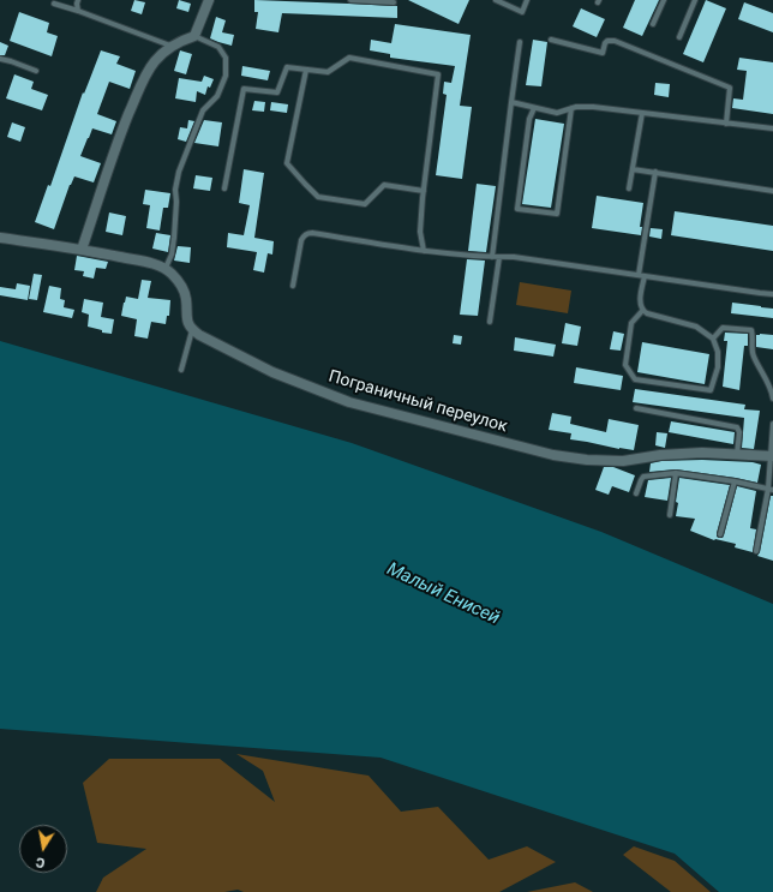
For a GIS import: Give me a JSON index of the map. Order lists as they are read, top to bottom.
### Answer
{
  "streets": {
    "street": ["Пограничный переулок"]
  },
  "water": ["Малый Енисей"],
  "north": "bottom"
}
